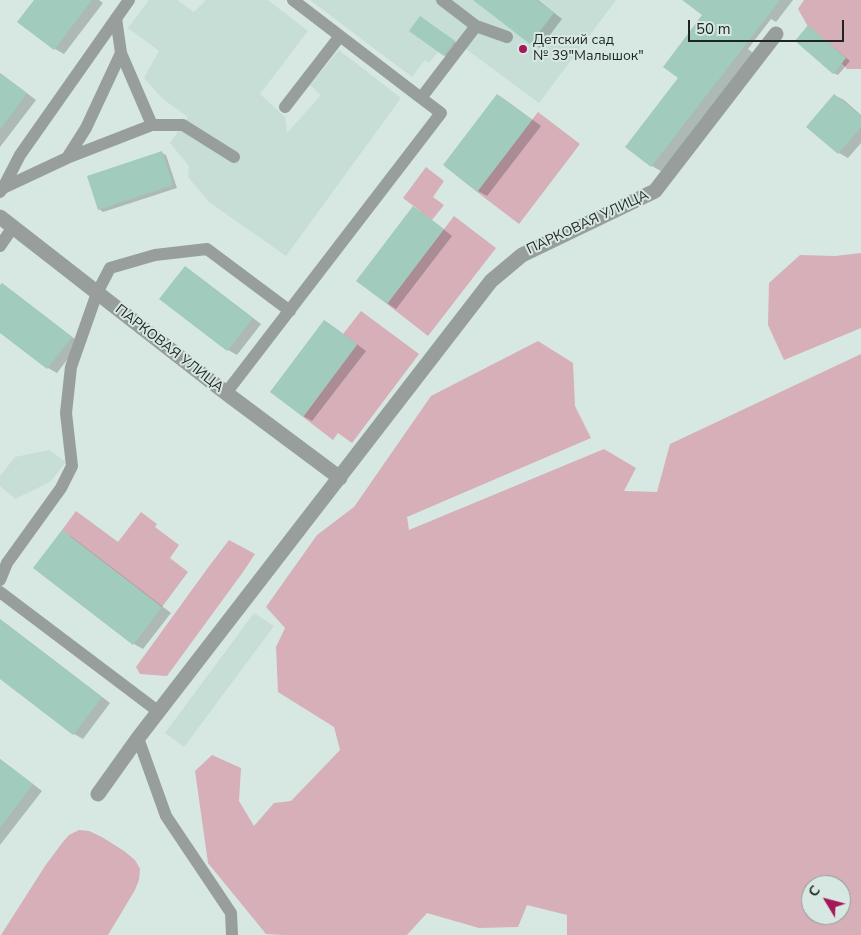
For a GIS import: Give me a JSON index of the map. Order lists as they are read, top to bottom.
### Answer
{
  "streets": {
    "street": ["ПАРКОВАЯ УЛИЦА"]
  },
  "places": ["Детский сад № 39\"Малышок\""],
  "scale_bar": "50 m",
  "north": "top left"
}
